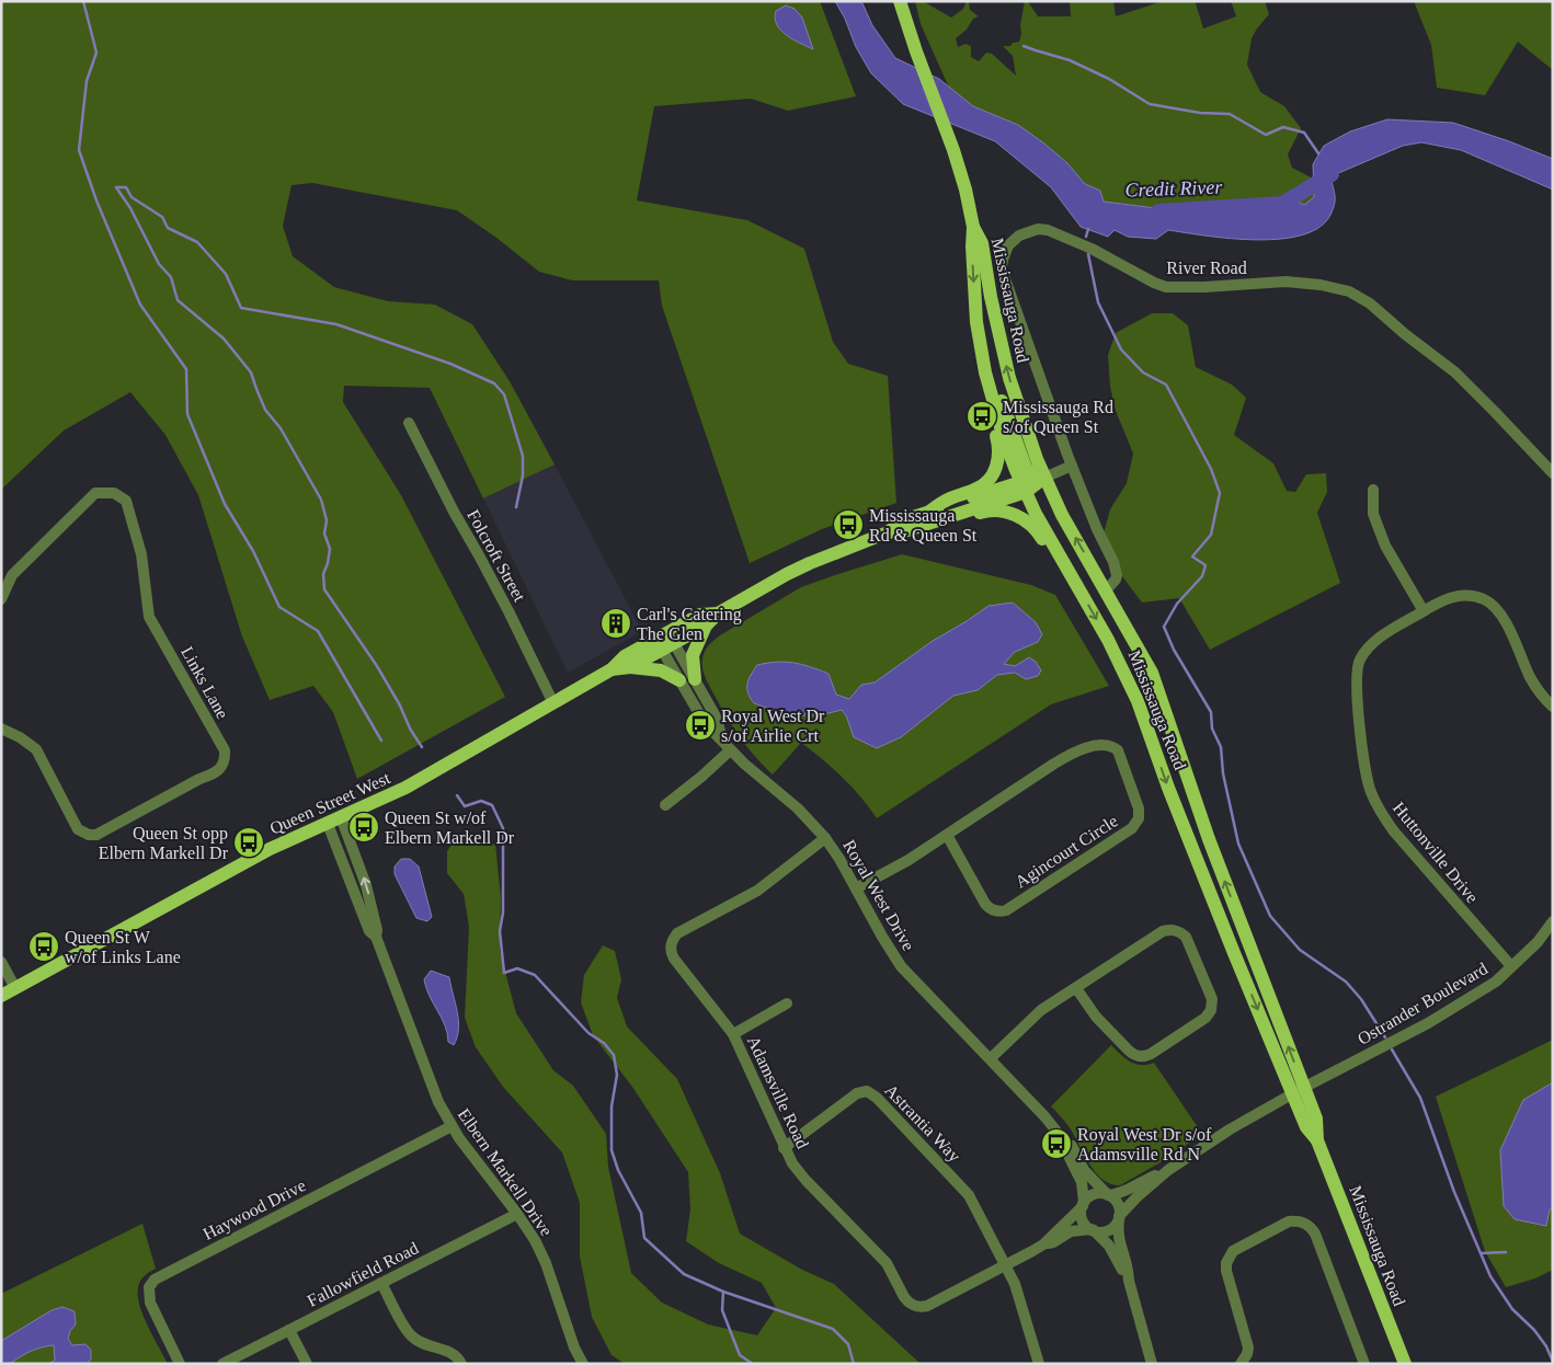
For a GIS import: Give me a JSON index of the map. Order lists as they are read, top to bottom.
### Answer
{
  "streets": {
    "main road": ["Mississauga Road", "Queen Street West"],
    "street": [
      "River Road",
      "Folcroft Street",
      "Links Lane",
      "Agincourt Circle",
      "Huttonville Drive",
      "Royal West Drive",
      "Ostrander Boulevard",
      "Adamsville Road",
      "Astrantia Way",
      "Elbern Markell Drive",
      "Haywood Drive",
      "Fallowfield Road"
    ]
  },
  "crossings": [
    ["River Road", "Mississauga Road"],
    ["Mississauga Road", "Queen Street West"],
    ["Mississauga Road", "Ostrander Boulevard"],
    ["Folcroft Street", "Queen Street West"],
    ["Queen Street West", "Royal West Drive"],
    ["Queen Street West", "Elbern Markell Drive"],
    ["Agincourt Circle", "Royal West Drive"],
    ["Huttonville Drive", "Ostrander Boulevard"],
    ["Royal West Drive", "Adamsville Road"],
    ["Adamsville Road", "Astrantia Way"],
    ["Elbern Markell Drive", "Haywood Drive"],
    ["Elbern Markell Drive", "Fallowfield Road"]
  ],
  "water": ["Credit River"],
  "places": {
    "bus stop": [
      "Mississauga Rd s/of Queen St",
      "Mississauga Rd & Queen St",
      "Royal West Dr s/of Airlie Crt",
      "Queen St w/of Elbern Markell Dr",
      "Queen St opp Elbern Markell Dr",
      "Queen St W w/of Links Lane",
      "Royal West Dr s/of Adamsville Rd N"
    ],
    "building": ["Carl's Catering The Glen"]
  }
}
